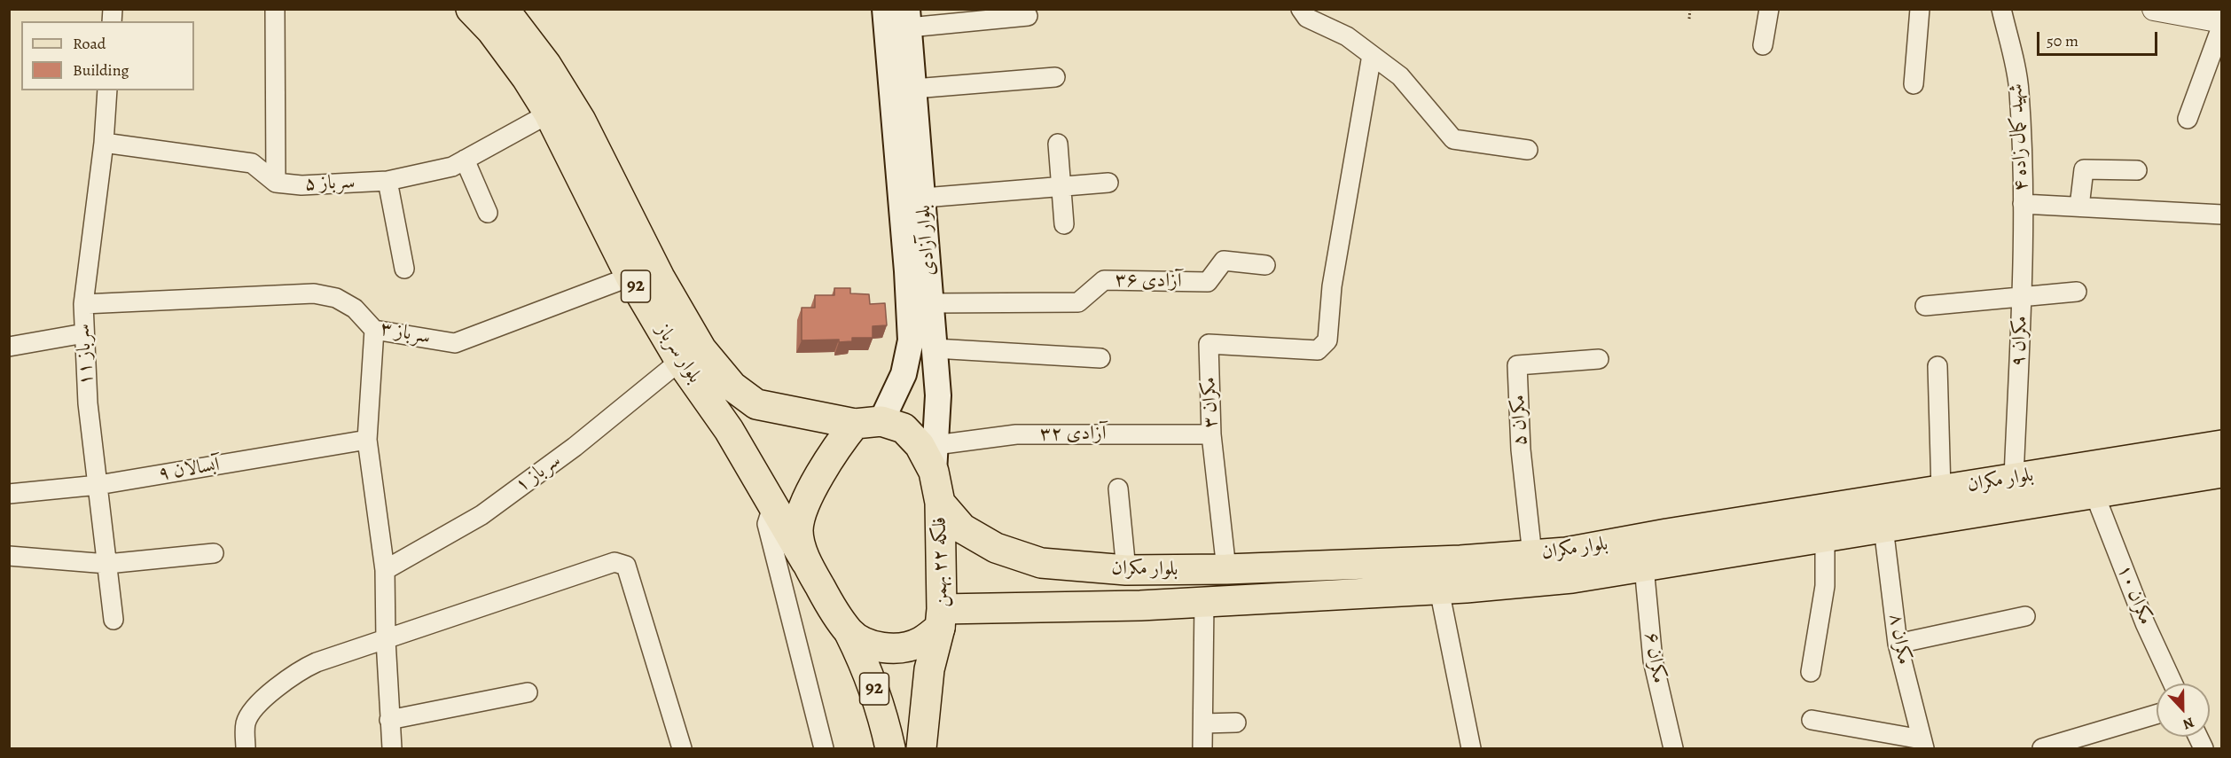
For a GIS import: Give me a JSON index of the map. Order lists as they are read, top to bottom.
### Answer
{
  "streets": {
    "main road": [
      "بلوار آزادی",
      "92",
      "بلوار سرباز",
      "بلوار مکران",
      "فلکه ۲۲ بهمن"
    ],
    "street": [
      "شهید کمال زاده ۴",
      "سرباز ۵",
      "آزادی ۳۶",
      "سرباز ۳",
      "مکران ۹",
      "سرباز ۱۱",
      "مکران ۳",
      "مکران ۵",
      "آزادی ۳۲",
      "آبسالان ۹",
      "سرباز ۱",
      "مکران ۱۰",
      "مکران ۸",
      "مکران ۶"
    ]
  },
  "crossings": [
    ["شهید کمال زاده ۴", "مکران ۹"],
    ["سرباز ۵", "بلوار سرباز"],
    ["سرباز ۵", "سرباز ۱۱"],
    ["بلوار آزادی", "آزادی ۳۶"],
    ["بلوار آزادی", "92"],
    ["بلوار آزادی", "بلوار سرباز"],
    ["بلوار آزادی", "آزادی ۳۲"],
    ["بلوار آزادی", "بلوار مکران"],
    ["بلوار آزادی", "فلکه ۲۲ بهمن"],
    ["92", "بلوار سرباز"],
    ["92", "آزادی ۳۲"],
    ["92", "بلوار مکران"],
    ["92", "فلکه ۲۲ بهمن"],
    ["سرباز ۳", "بلوار سرباز"],
    ["سرباز ۳", "سرباز ۱۱"],
    ["مکران ۹", "بلوار مکران"],
    ["بلوار سرباز", "آزادی ۳۲"],
    ["بلوار سرباز", "سرباز ۱"],
    ["بلوار سرباز", "بلوار مکران"],
    ["بلوار سرباز", "فلکه ۲۲ بهمن"],
    ["سرباز ۱۱", "آبسالان ۹"],
    ["مکران ۳", "آزادی ۳۲"],
    ["مکران ۳", "بلوار مکران"],
    ["مکران ۵", "بلوار مکران"],
    ["آزادی ۳۲", "بلوار مکران"],
    ["آزادی ۳۲", "فلکه ۲۲ بهمن"],
    ["بلوار مکران", "فلکه ۲۲ بهمن"],
    ["بلوار مکران", "مکران ۱۰"],
    ["بلوار مکران", "مکران ۸"],
    ["بلوار مکران", "مکران ۶"]
  ],
  "legend": ["Road", "Building"],
  "scale_bar": "50 m",
  "north": "bottom"
}
